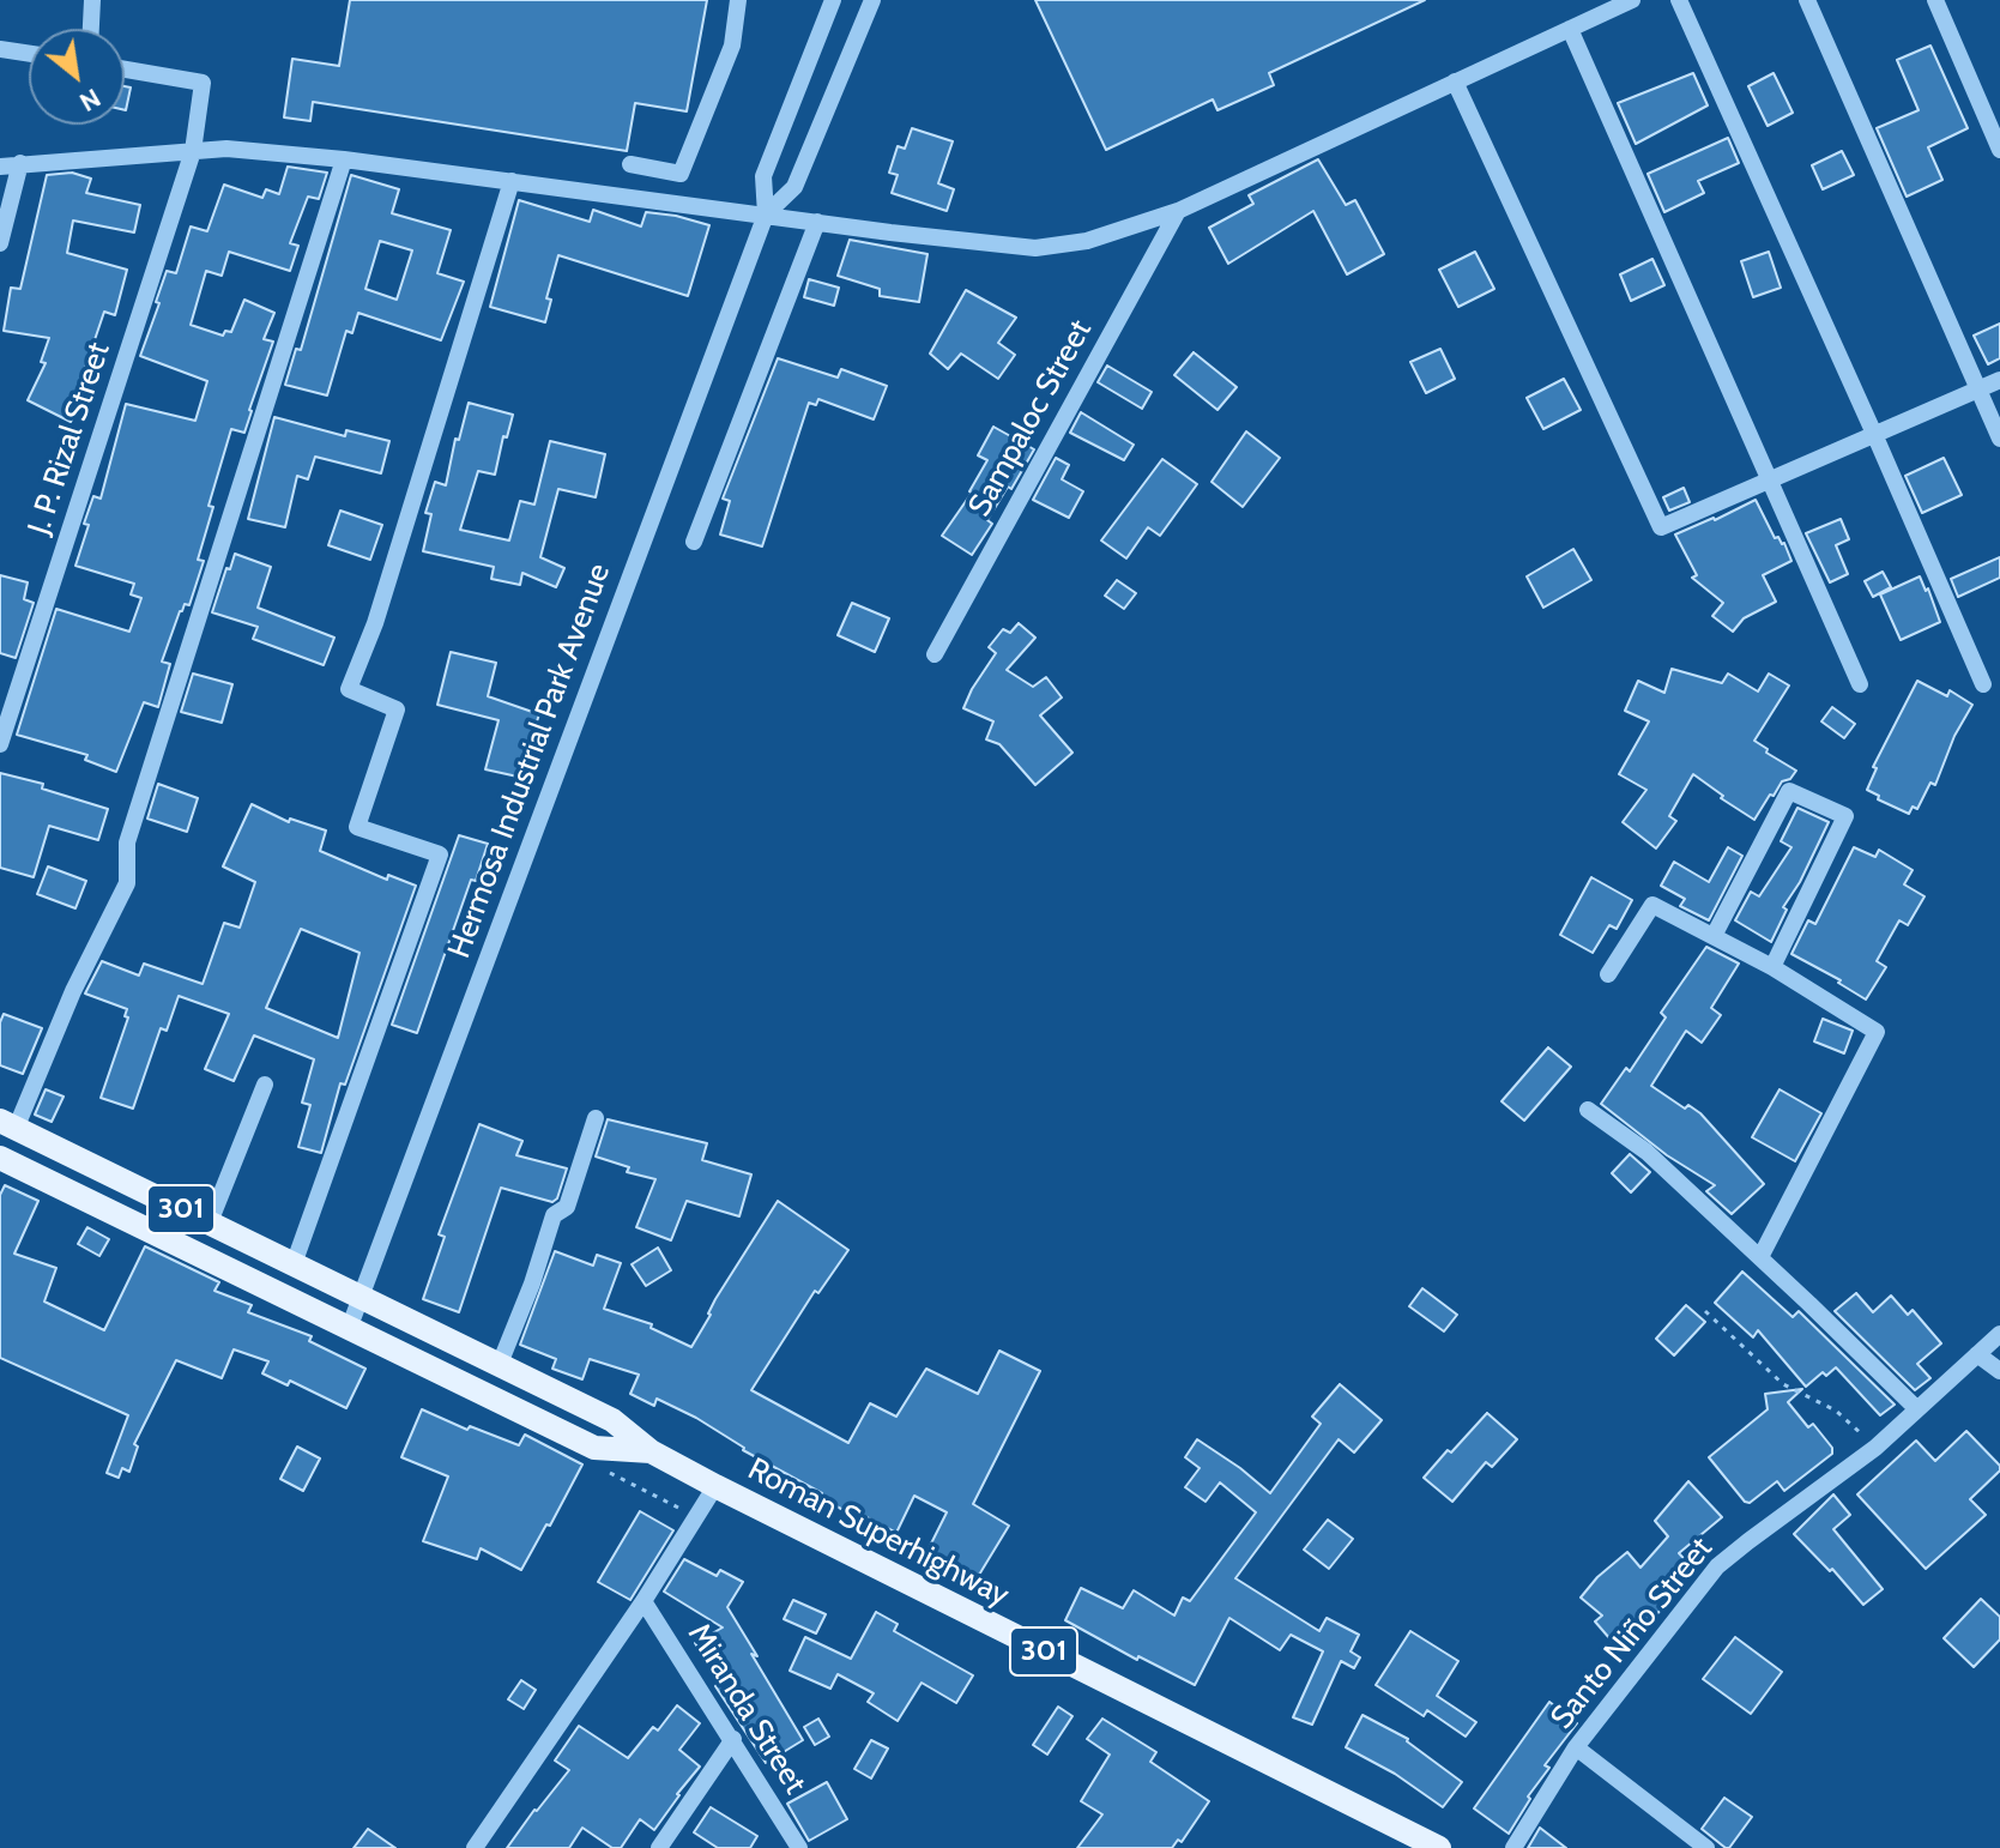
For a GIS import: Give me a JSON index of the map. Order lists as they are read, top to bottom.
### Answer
{
  "streets": {
    "main road": ["301", "Roman Superhighway"],
    "street": [
      "Sampaloc Street",
      "J. P. Rizal Street",
      "Hermosa Industrial Park Avenue",
      "Santo Niño Street",
      "Miranda Street"
    ]
  },
  "crossings": [
    ["Hermosa Industrial Park Avenue", "Roman Superhighway"]
  ],
  "north": "bottom right"
}
